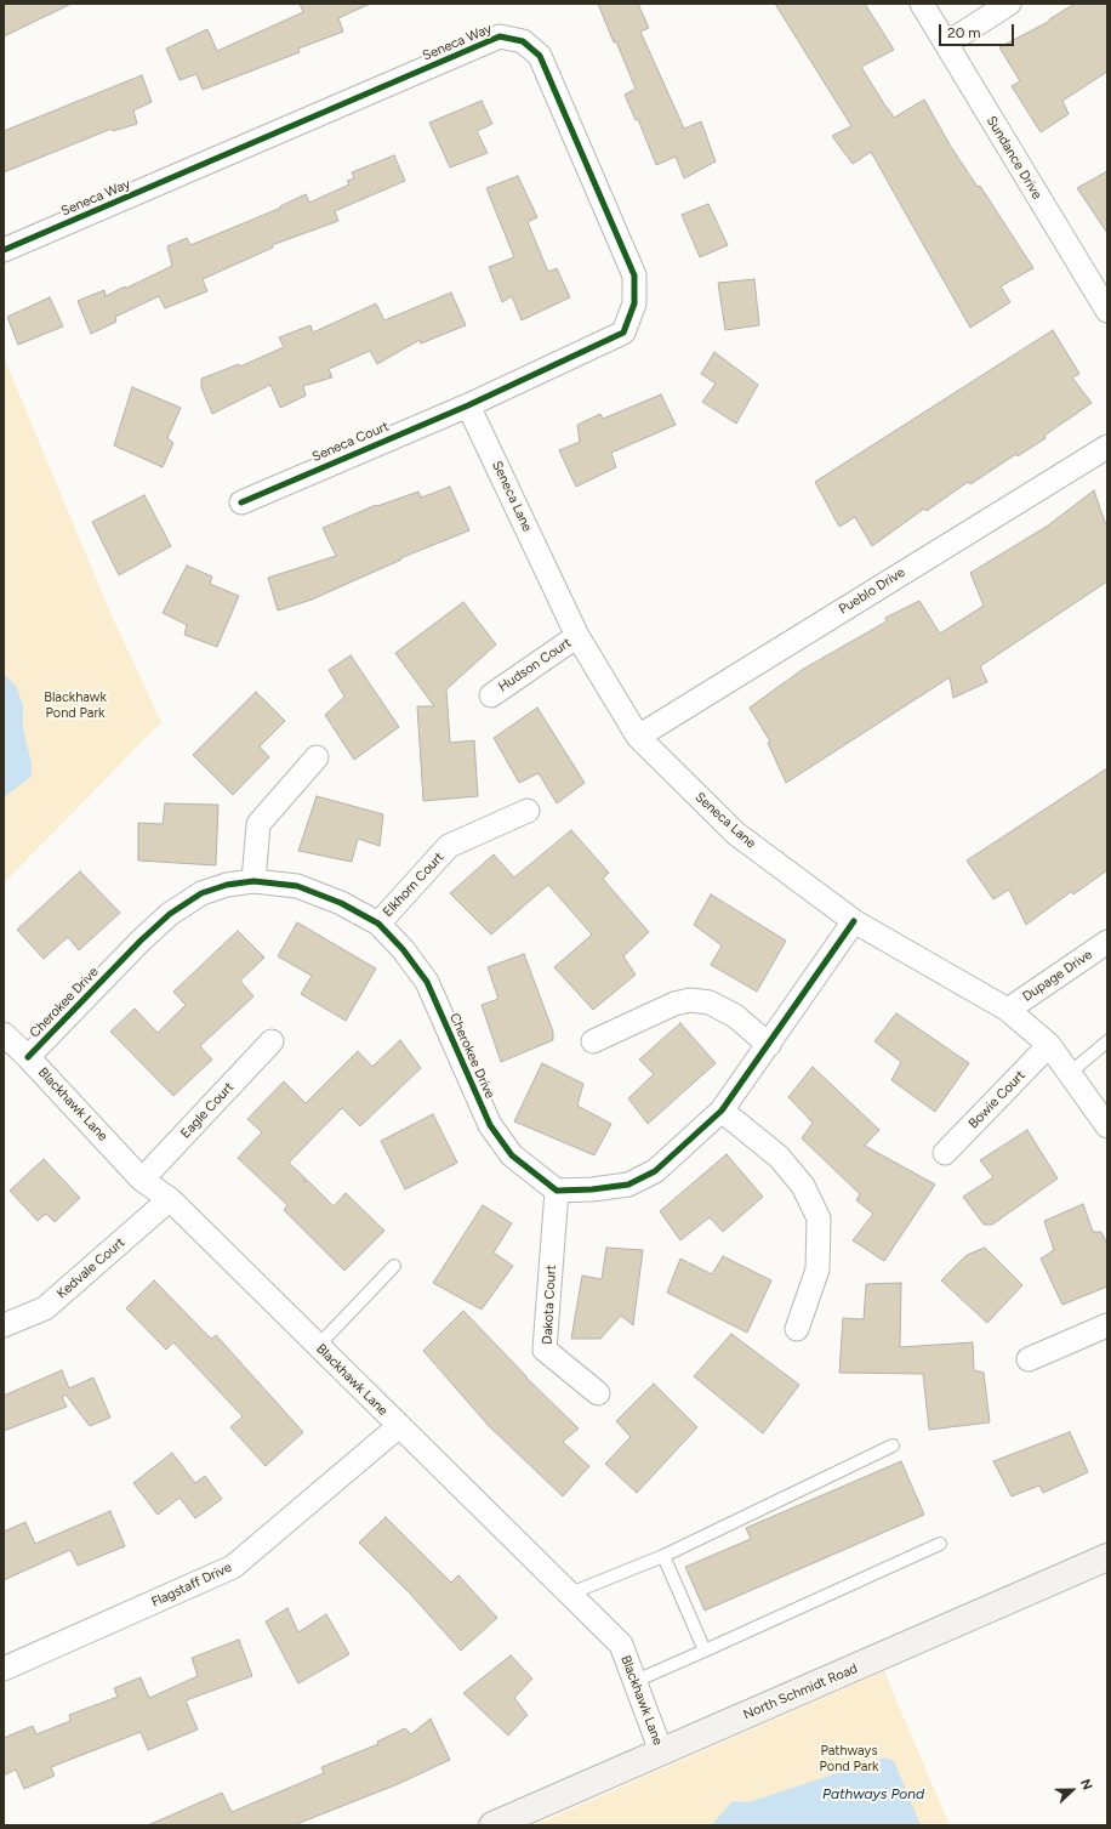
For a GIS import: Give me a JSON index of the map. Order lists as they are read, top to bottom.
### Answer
{
  "streets": {
    "street": [
      "Seneca Way",
      "Sundance Drive",
      "Seneca Court",
      "Seneca Lane",
      "Pueblo Drive",
      "Hudson Court",
      "Elkhorn Court",
      "Dupage Drive",
      "Cherokee Drive",
      "Bowie Court",
      "Blackhawk Lane",
      "Eagle Court",
      "Kedvale Court",
      "Dakota Court",
      "Flagstaff Drive",
      "North Schmidt Road"
    ]
  },
  "crossings": [
    ["Seneca Way", "Seneca Court"],
    ["Seneca Way", "Seneca Lane"],
    ["Seneca Court", "Seneca Lane"],
    ["Seneca Lane", "Pueblo Drive"],
    ["Seneca Lane", "Hudson Court"],
    ["Seneca Lane", "Dupage Drive"],
    ["Seneca Lane", "Bowie Court"],
    ["Elkhorn Court", "Cherokee Drive"],
    ["Cherokee Drive", "Blackhawk Lane"],
    ["Cherokee Drive", "Dakota Court"],
    ["Blackhawk Lane", "Eagle Court"],
    ["Blackhawk Lane", "Kedvale Court"],
    ["Blackhawk Lane", "Flagstaff Drive"],
    ["Blackhawk Lane", "North Schmidt Road"]
  ],
  "water": ["Pathways Pond"],
  "parks": ["Blackhawk Pond Park", "Pathways Pond Park"],
  "scale_bar": "20 m",
  "north": "right"
}
